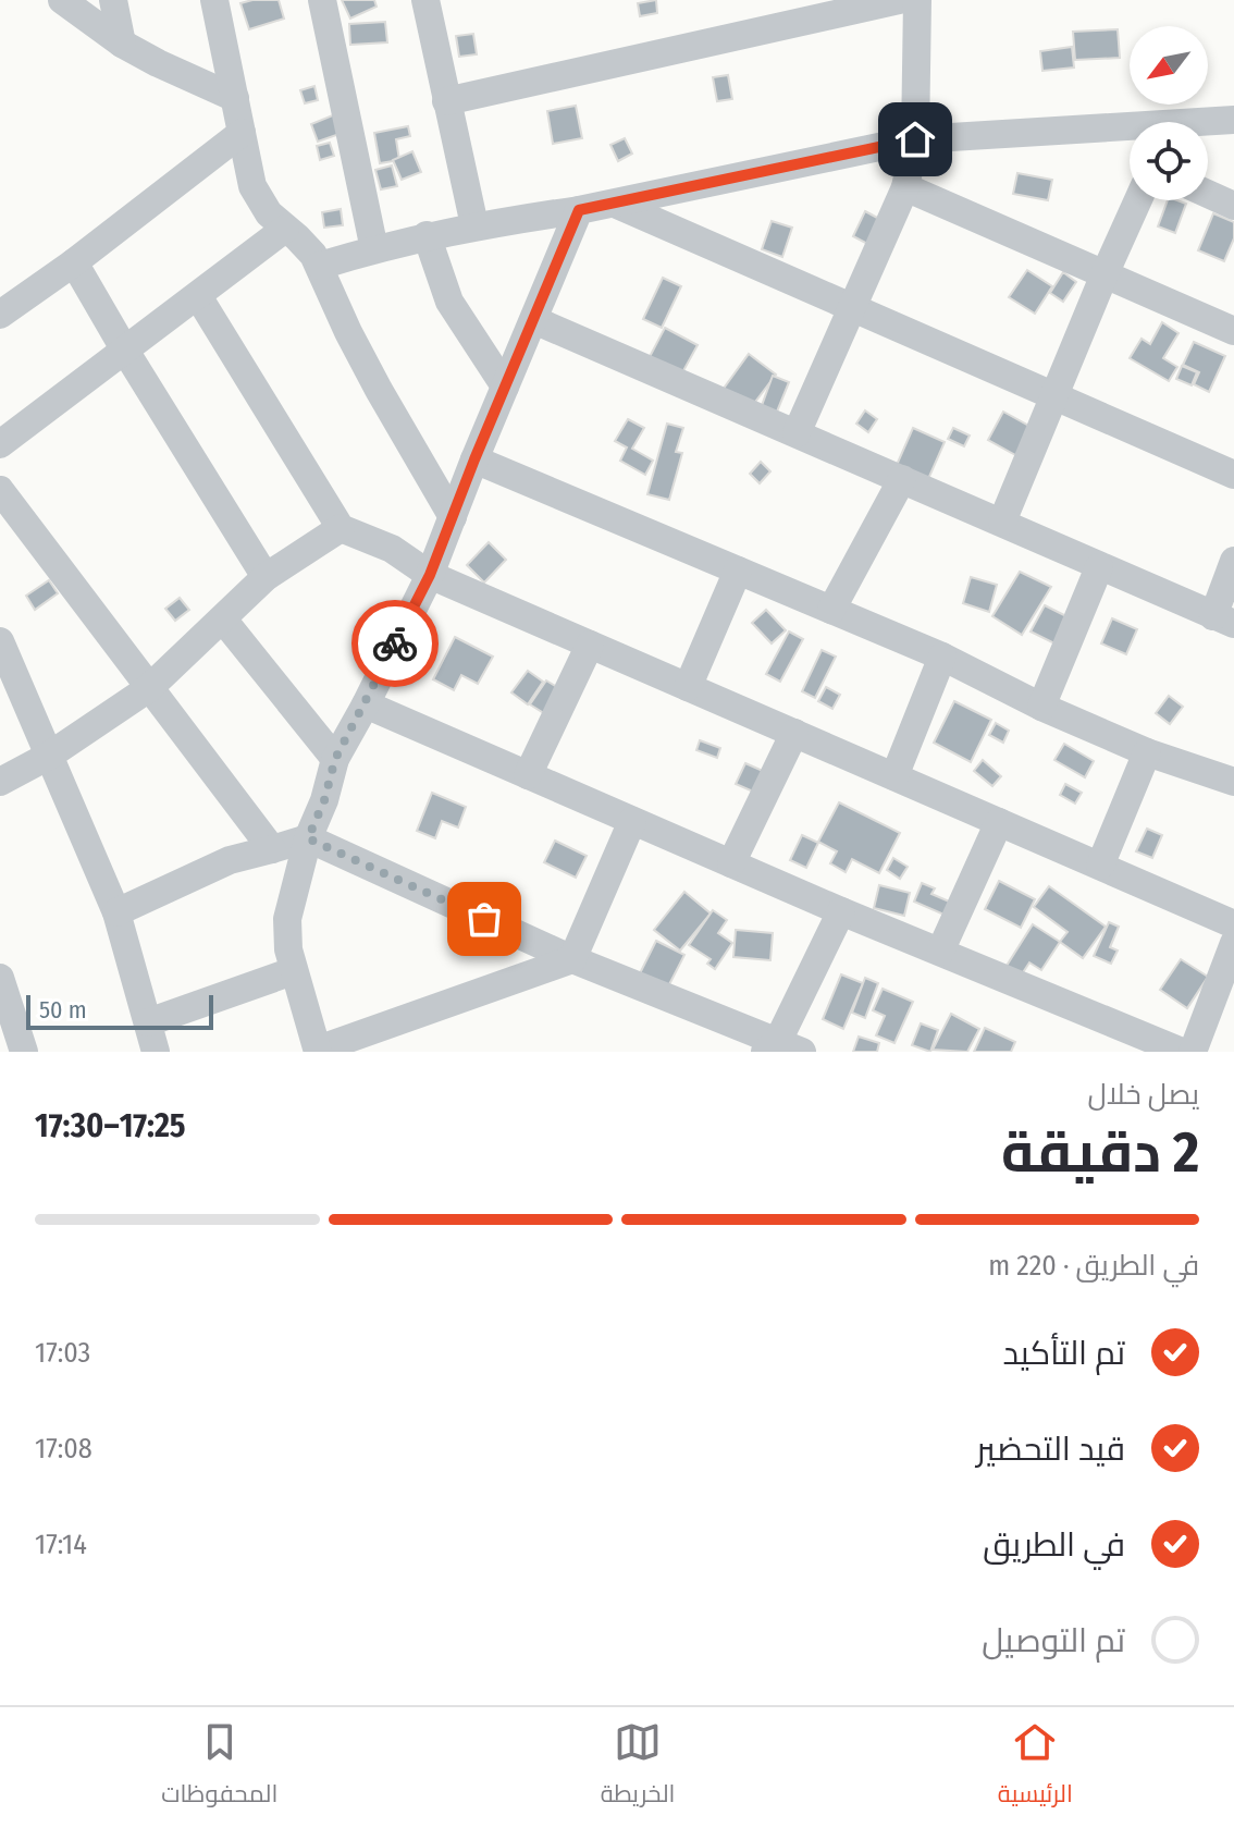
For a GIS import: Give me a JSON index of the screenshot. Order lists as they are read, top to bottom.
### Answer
{
  "scale_bar": "50 m",
  "north": "bottom left",
  "page": {
    "scale": "50 m",
    "heading": ["2 دقيقة", "يصل خلال", "17:25–17:30"],
    "bar": "في الطريق · 220 m",
    "list": [
      ["تم التأكيد", "17:03"],
      ["قيد التحضير", "17:08"],
      ["في الطريق", "17:14"],
      "تم التوصيل"
    ],
    "tabs": ["الرئيسية", "الخريطة", "المحفوظات"]
  }
}
